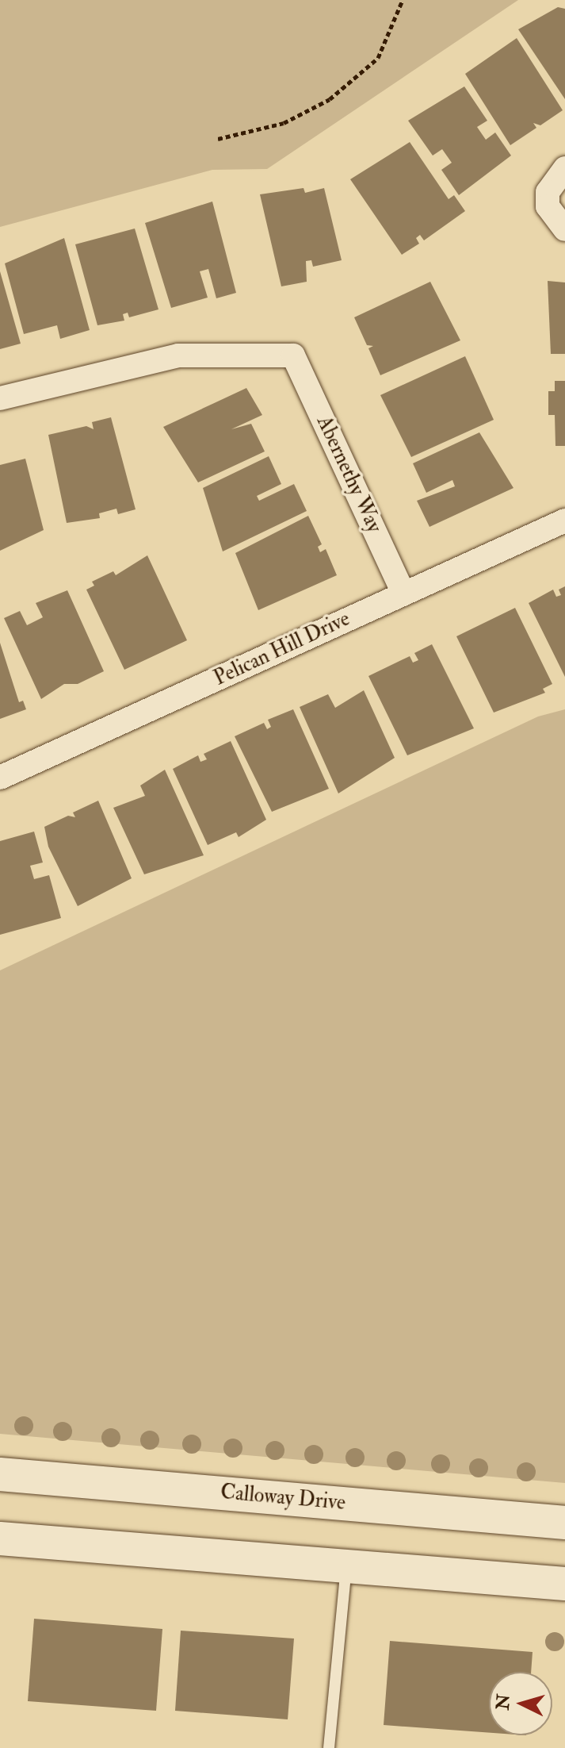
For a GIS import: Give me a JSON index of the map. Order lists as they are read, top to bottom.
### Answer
{
  "streets": {
    "main road": ["Calloway Drive"],
    "street": ["Abernethy Way", "Pelican Hill Drive"]
  },
  "crossings": [
    ["Abernethy Way", "Pelican Hill Drive"]
  ],
  "north": "left"
}
